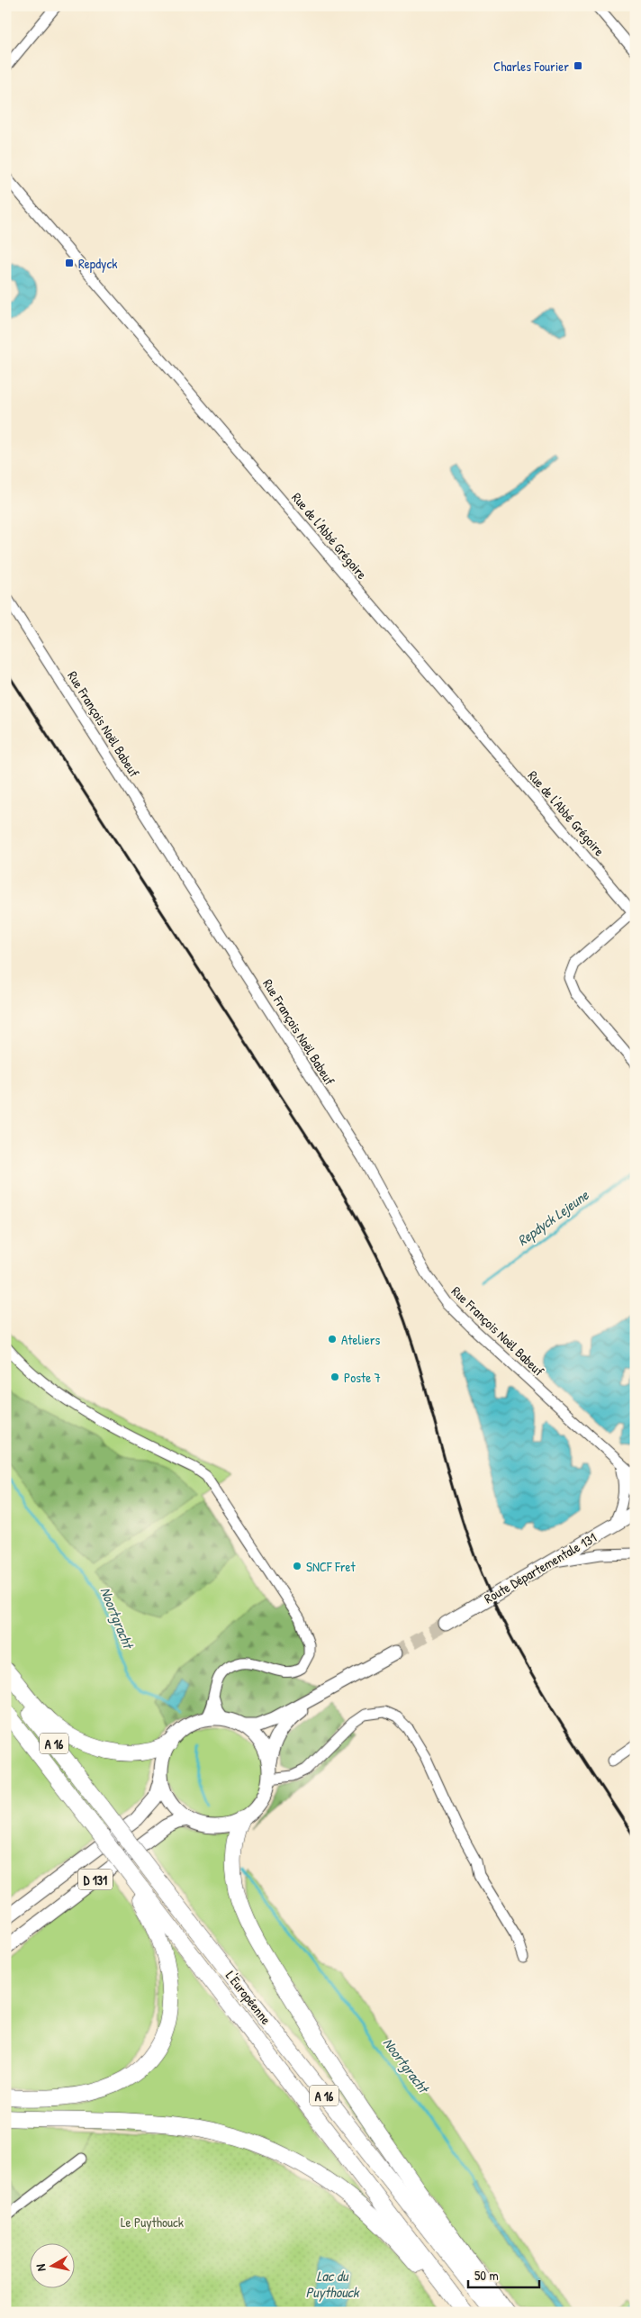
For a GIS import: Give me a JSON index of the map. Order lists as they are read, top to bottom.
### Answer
{
  "streets": {
    "highway": ["A 16", "L'Européenne"],
    "main road": ["Route Départementale 131", "D 131"],
    "street": ["Rue de l'Abbé Grégoire", "Rue François Noël Babeuf"]
  },
  "water": ["Repdyck Lejeune", "Noortgracht", "Lac du Puythouck"],
  "parks": ["Le Puythouck"],
  "places": {
    "transit": ["Charles Fourier", "Repdyck"],
    "other": ["Ateliers", "Poste 7", "SNCF Fret"]
  },
  "scale_bar": "50 m",
  "north": "left"
}
